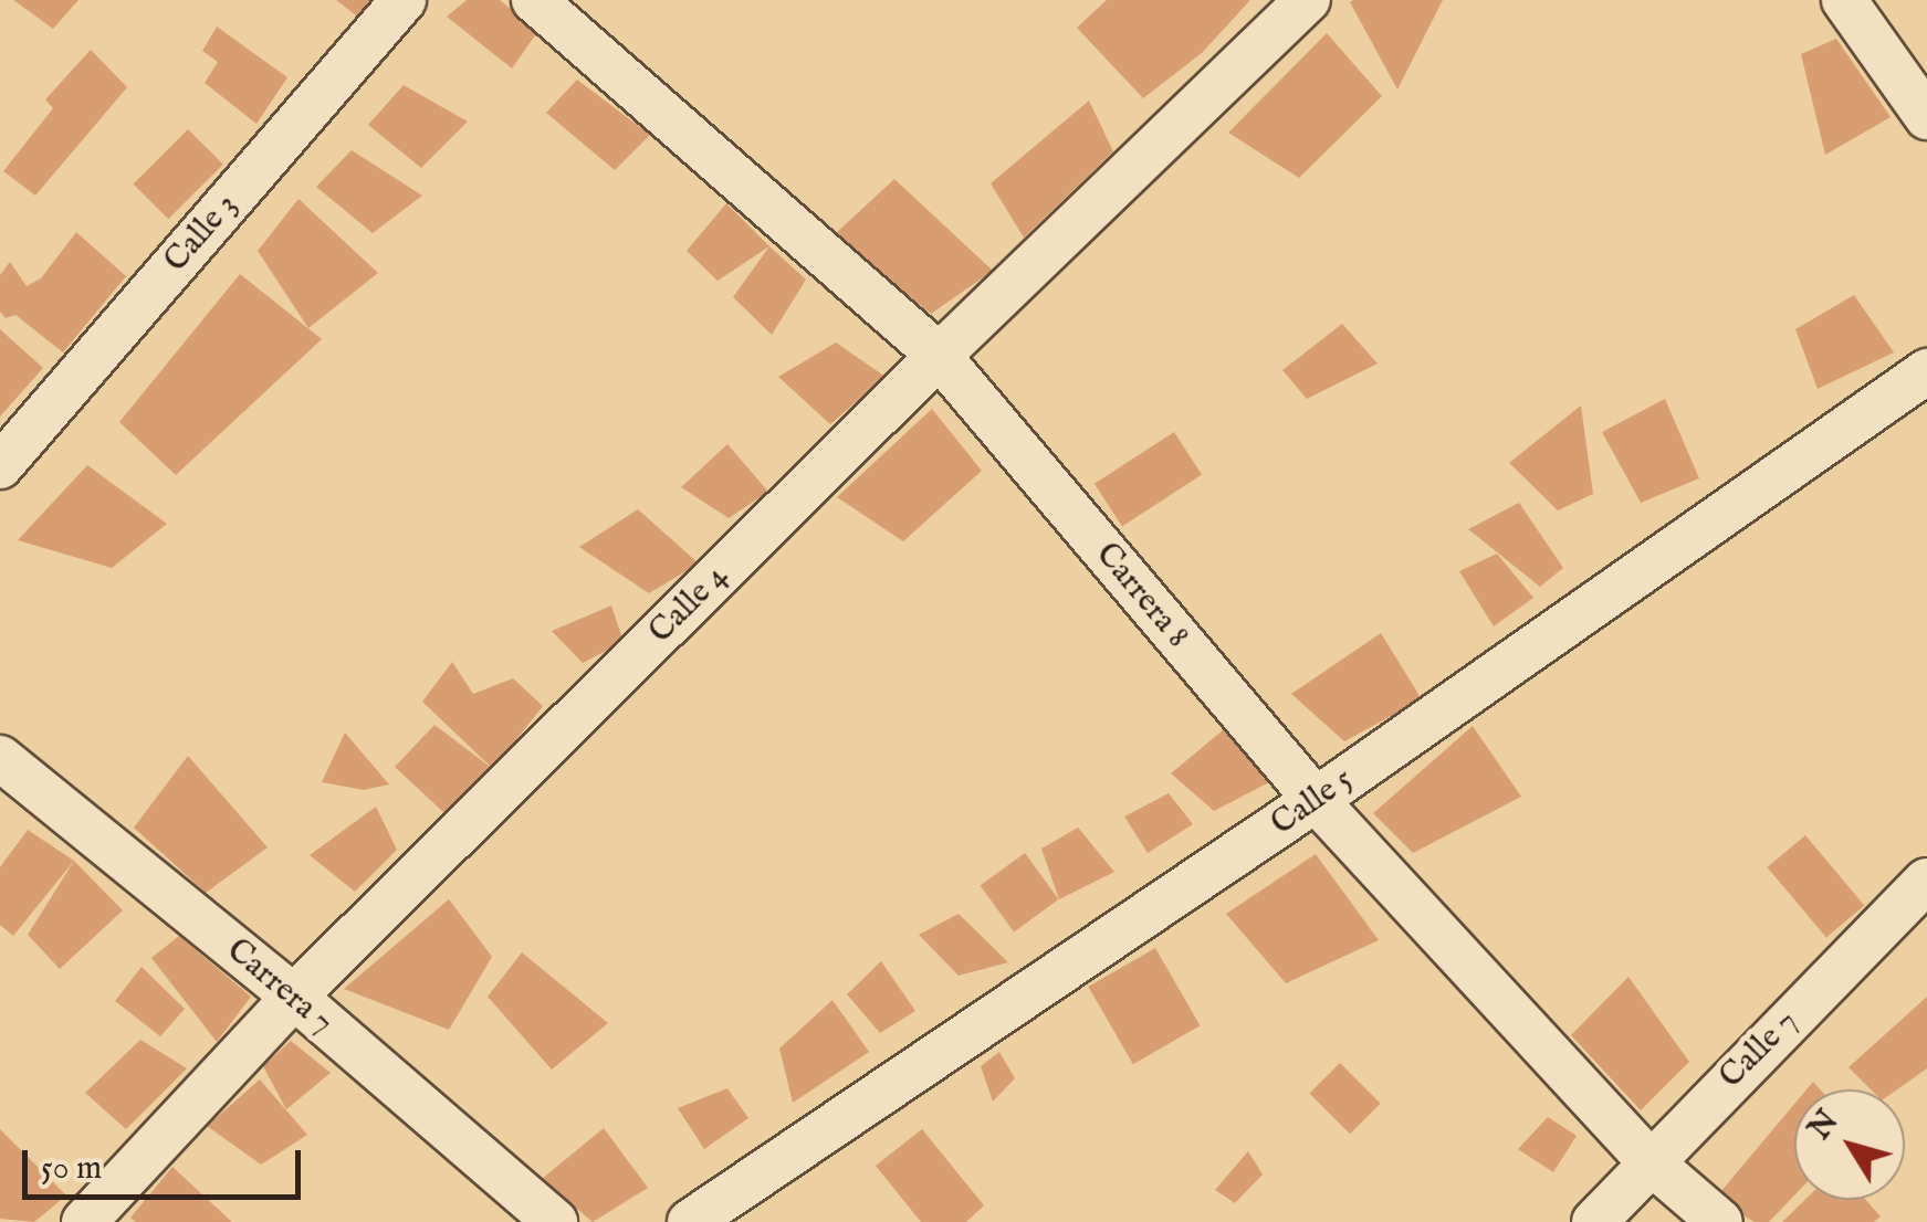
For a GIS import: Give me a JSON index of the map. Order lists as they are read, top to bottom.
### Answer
{
  "streets": {
    "street": [
      "Calle 3",
      "Carrera 8",
      "Calle 4",
      "Calle 5",
      "Carrera 7",
      "Calle 7"
    ]
  },
  "crossings": [
    ["Carrera 8", "Calle 4"],
    ["Carrera 8", "Calle 5"],
    ["Carrera 8", "Calle 7"],
    ["Calle 4", "Carrera 7"]
  ],
  "scale_bar": "50 m",
  "north": "top left"
}
